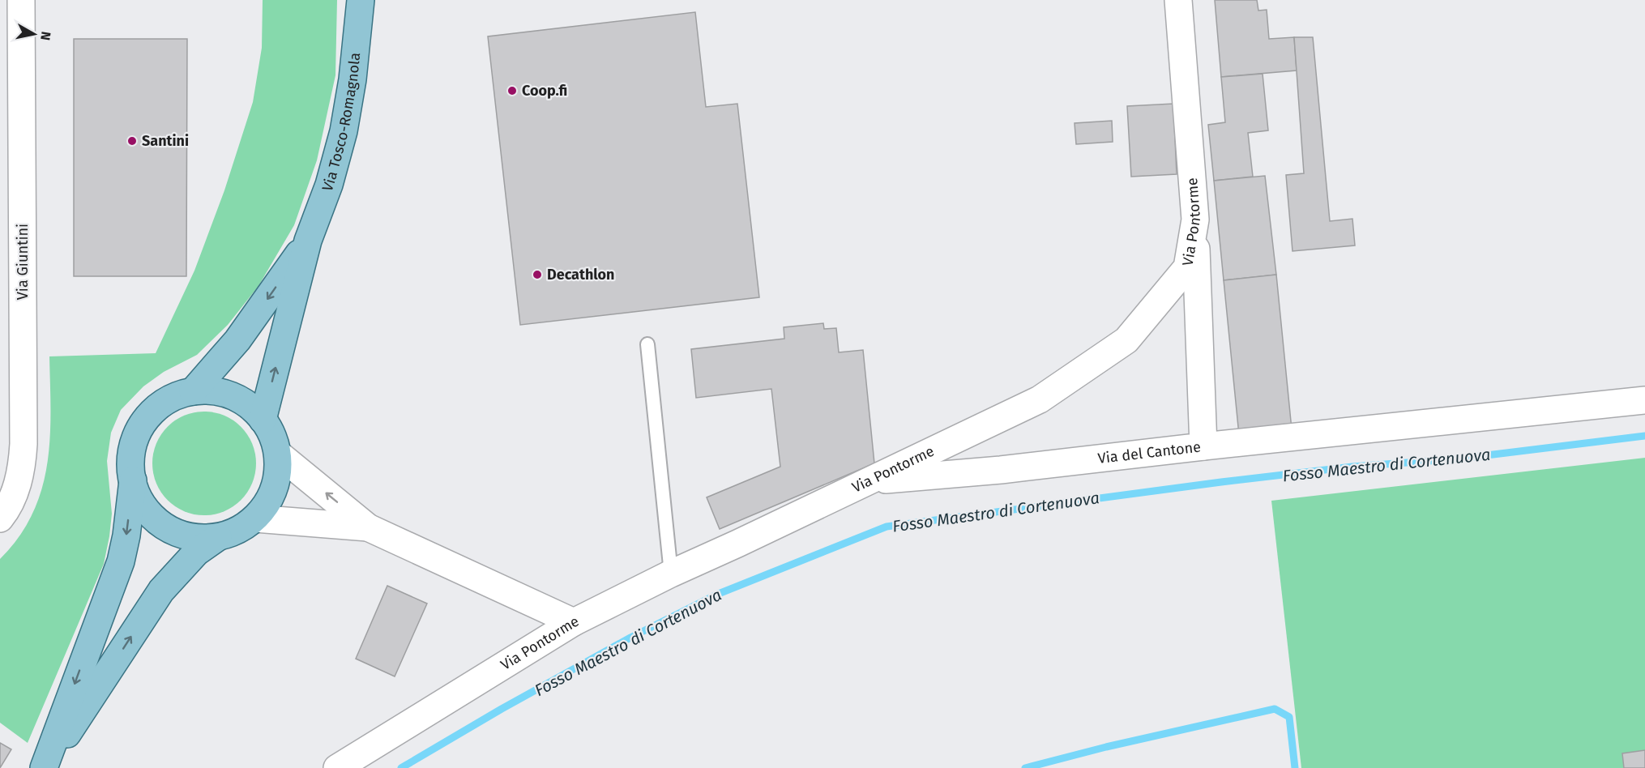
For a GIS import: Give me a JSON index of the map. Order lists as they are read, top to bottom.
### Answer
{
  "streets": {
    "main road": ["Via Tosco-Romagnola"],
    "street": ["Via Pontorme", "Via Giuntini", "Via del Cantone"]
  },
  "crossings": [
    ["Via Pontorme", "Via del Cantone"]
  ],
  "water": ["Fosso Maestro di Cortenuova"],
  "places": ["Coop.fi", "Santini", "Decathlon"],
  "north": "right"
}
